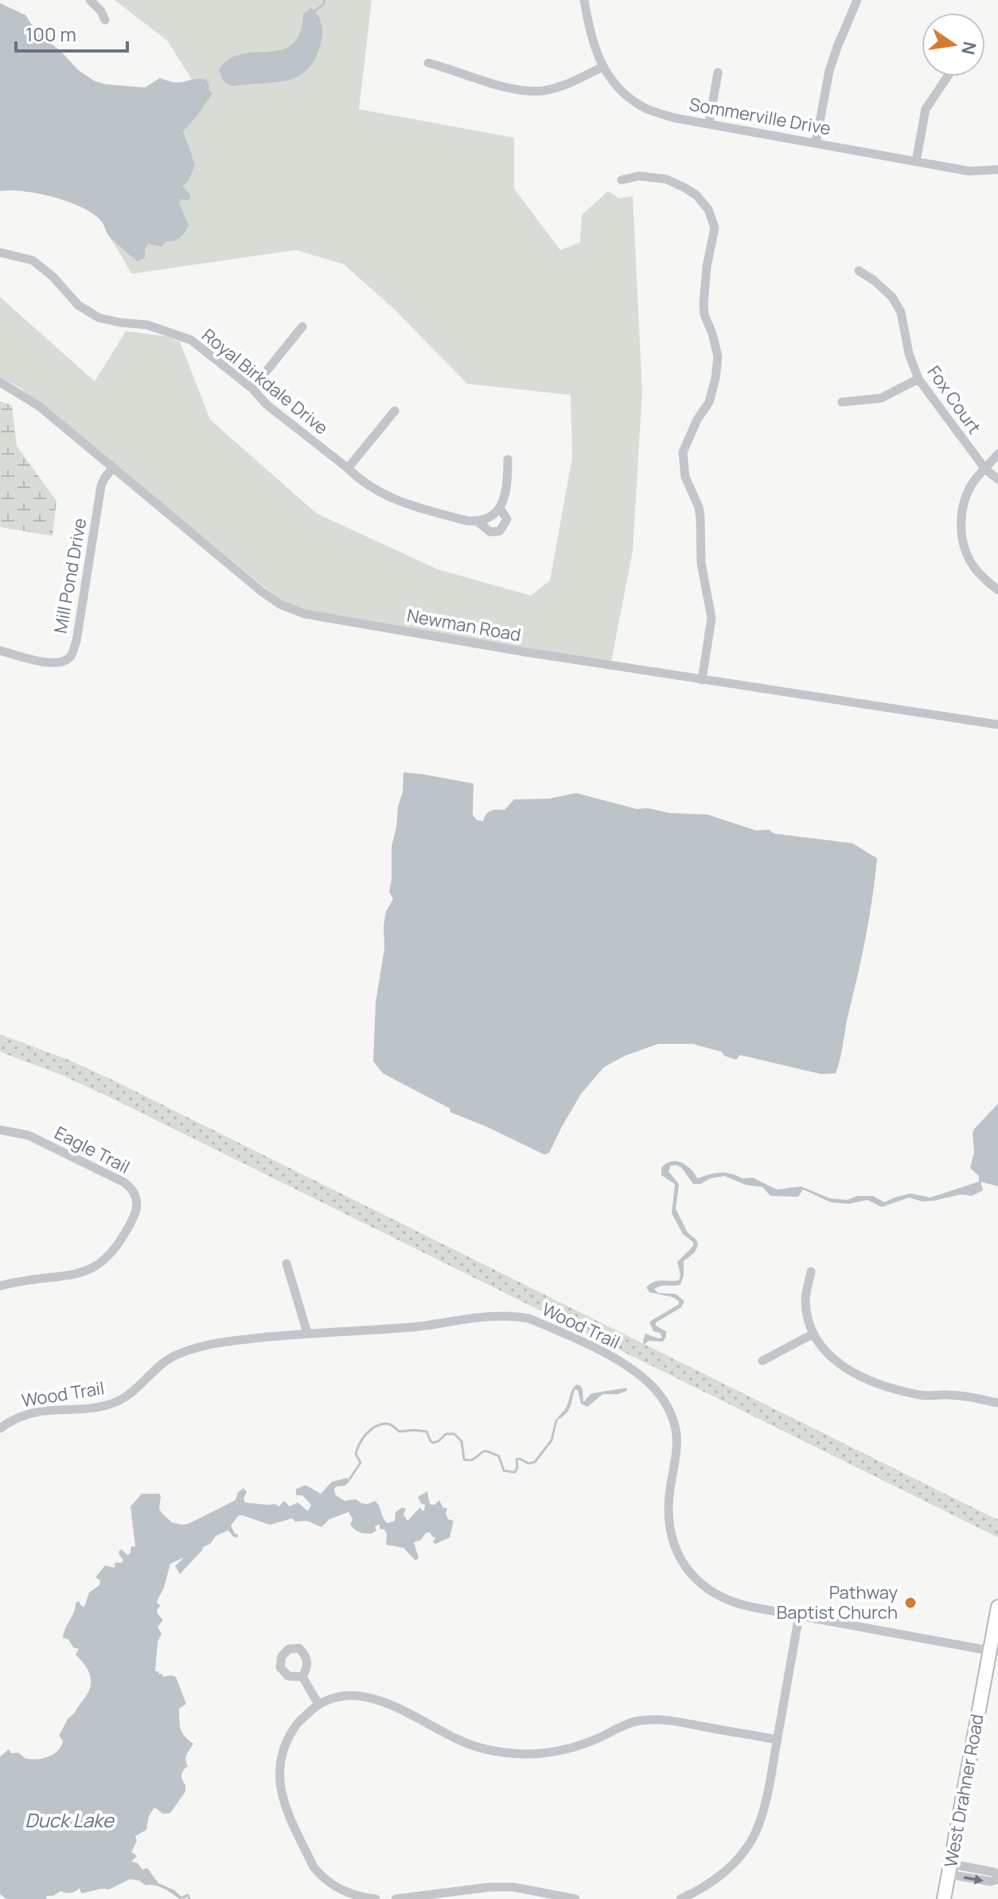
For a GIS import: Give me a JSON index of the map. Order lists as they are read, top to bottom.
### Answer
{
  "streets": {
    "street": [
      "Sommerville Drive",
      "Royal Birkdale Drive",
      "Fox Court",
      "Mill Pond Drive",
      "Newman Road",
      "Eagle Trail",
      "Wood Trail",
      "West Drahner Road"
    ]
  },
  "crossings": [
    ["Mill Pond Drive", "Newman Road"],
    ["Wood Trail", "West Drahner Road"]
  ],
  "water": ["Duck Lake"],
  "places": ["Pathway Baptist Church"],
  "scale_bar": "100 m",
  "north": "right"
}
